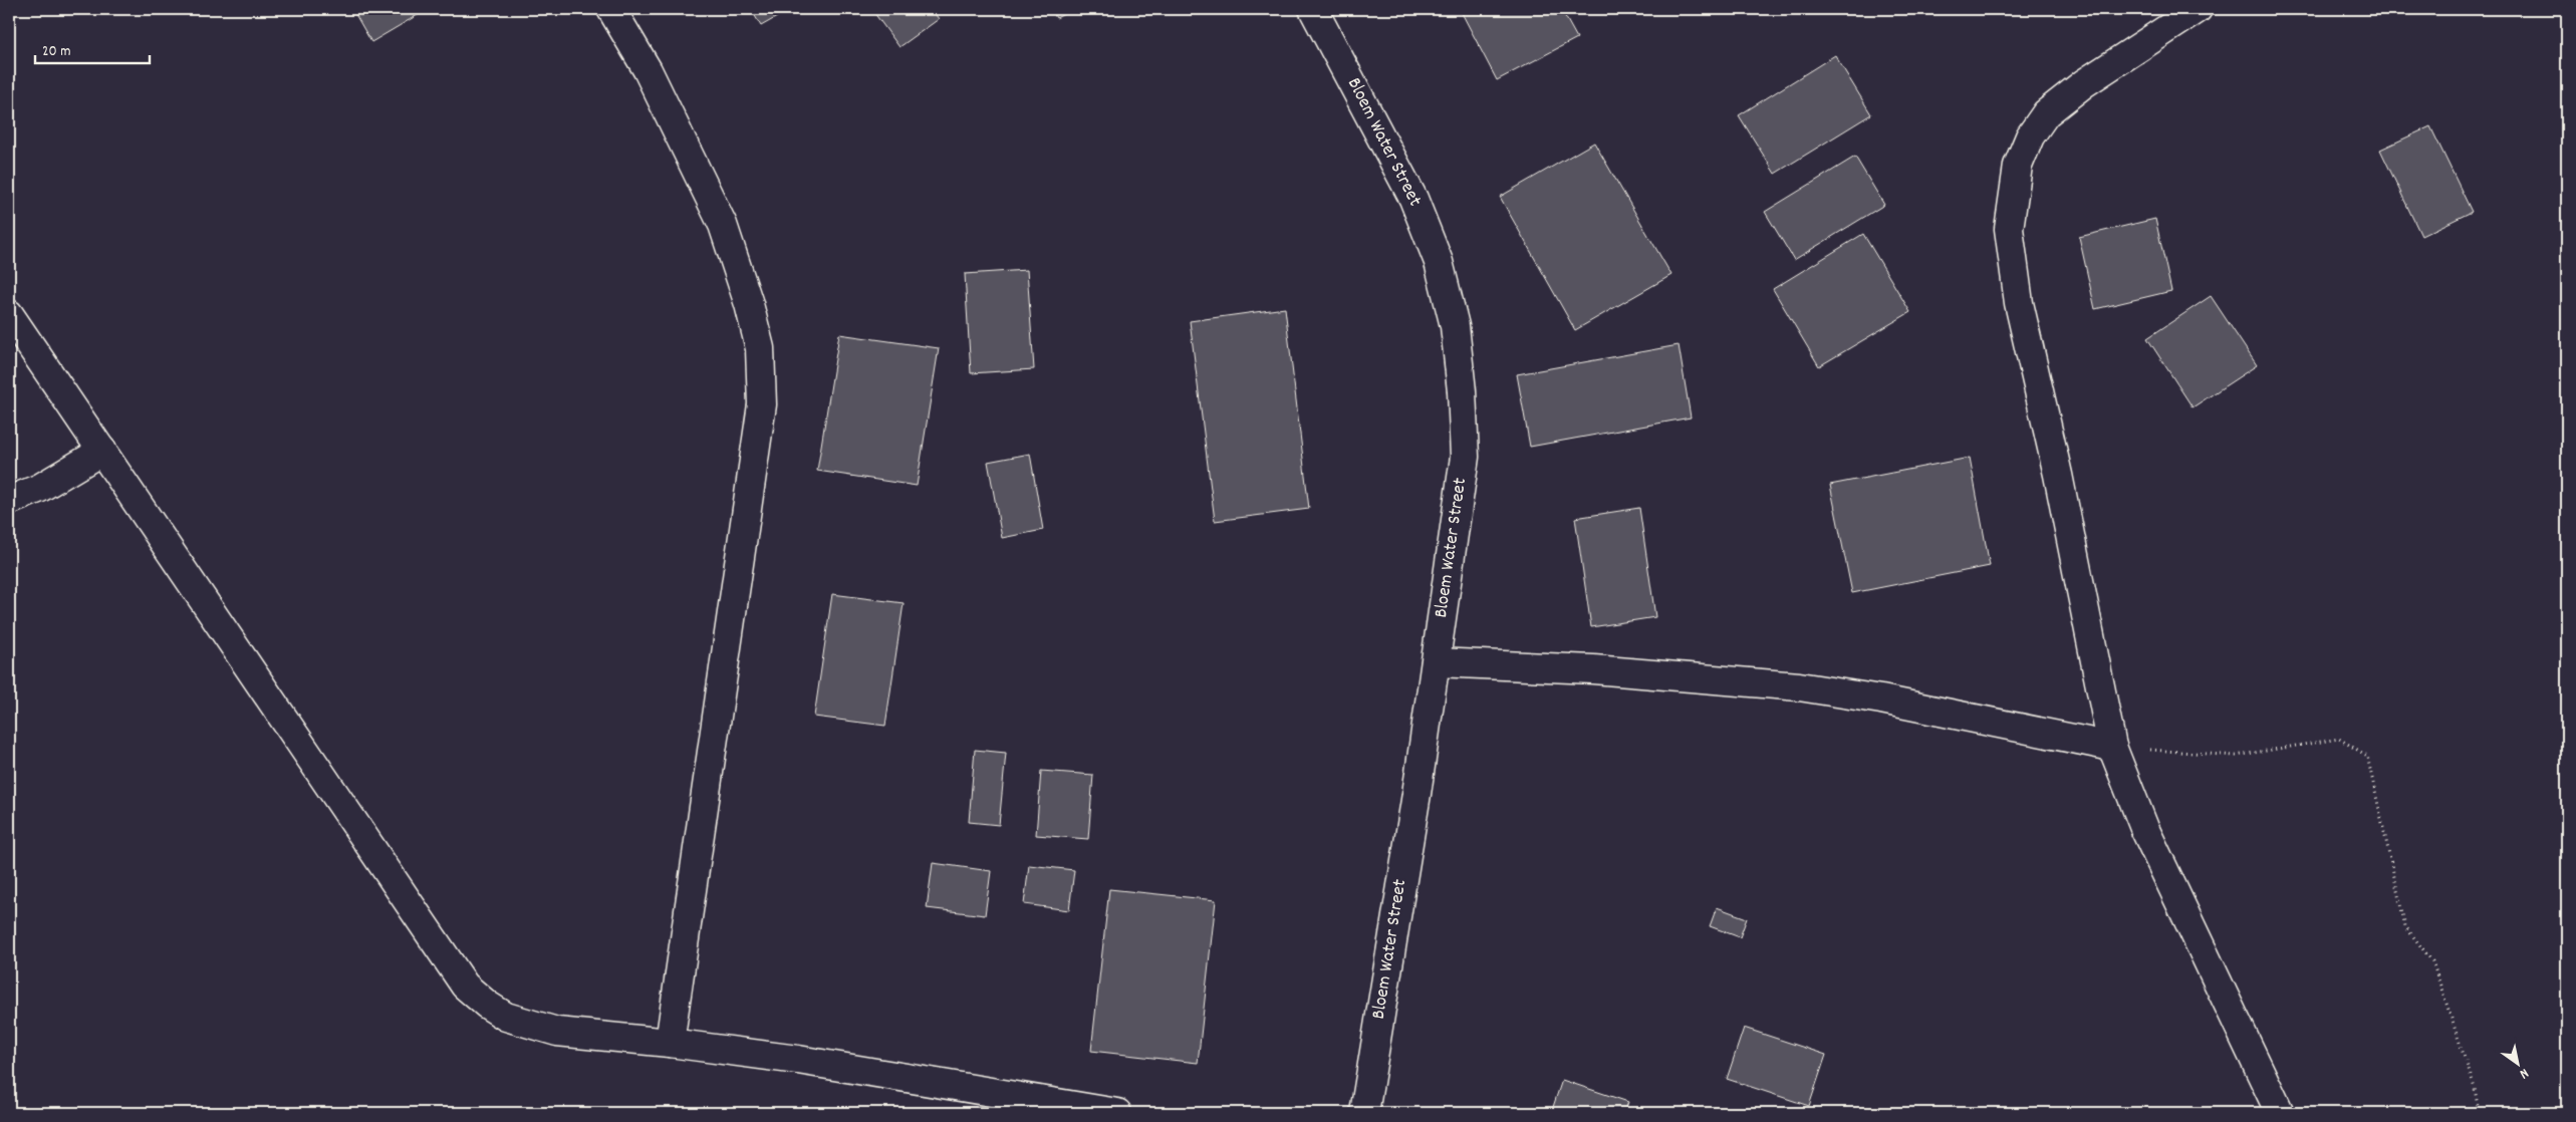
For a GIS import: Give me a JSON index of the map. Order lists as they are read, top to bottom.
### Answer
{
  "streets": {
    "street": ["Bloem Water Street"]
  },
  "scale_bar": "20 m",
  "north": "bottom right"
}
